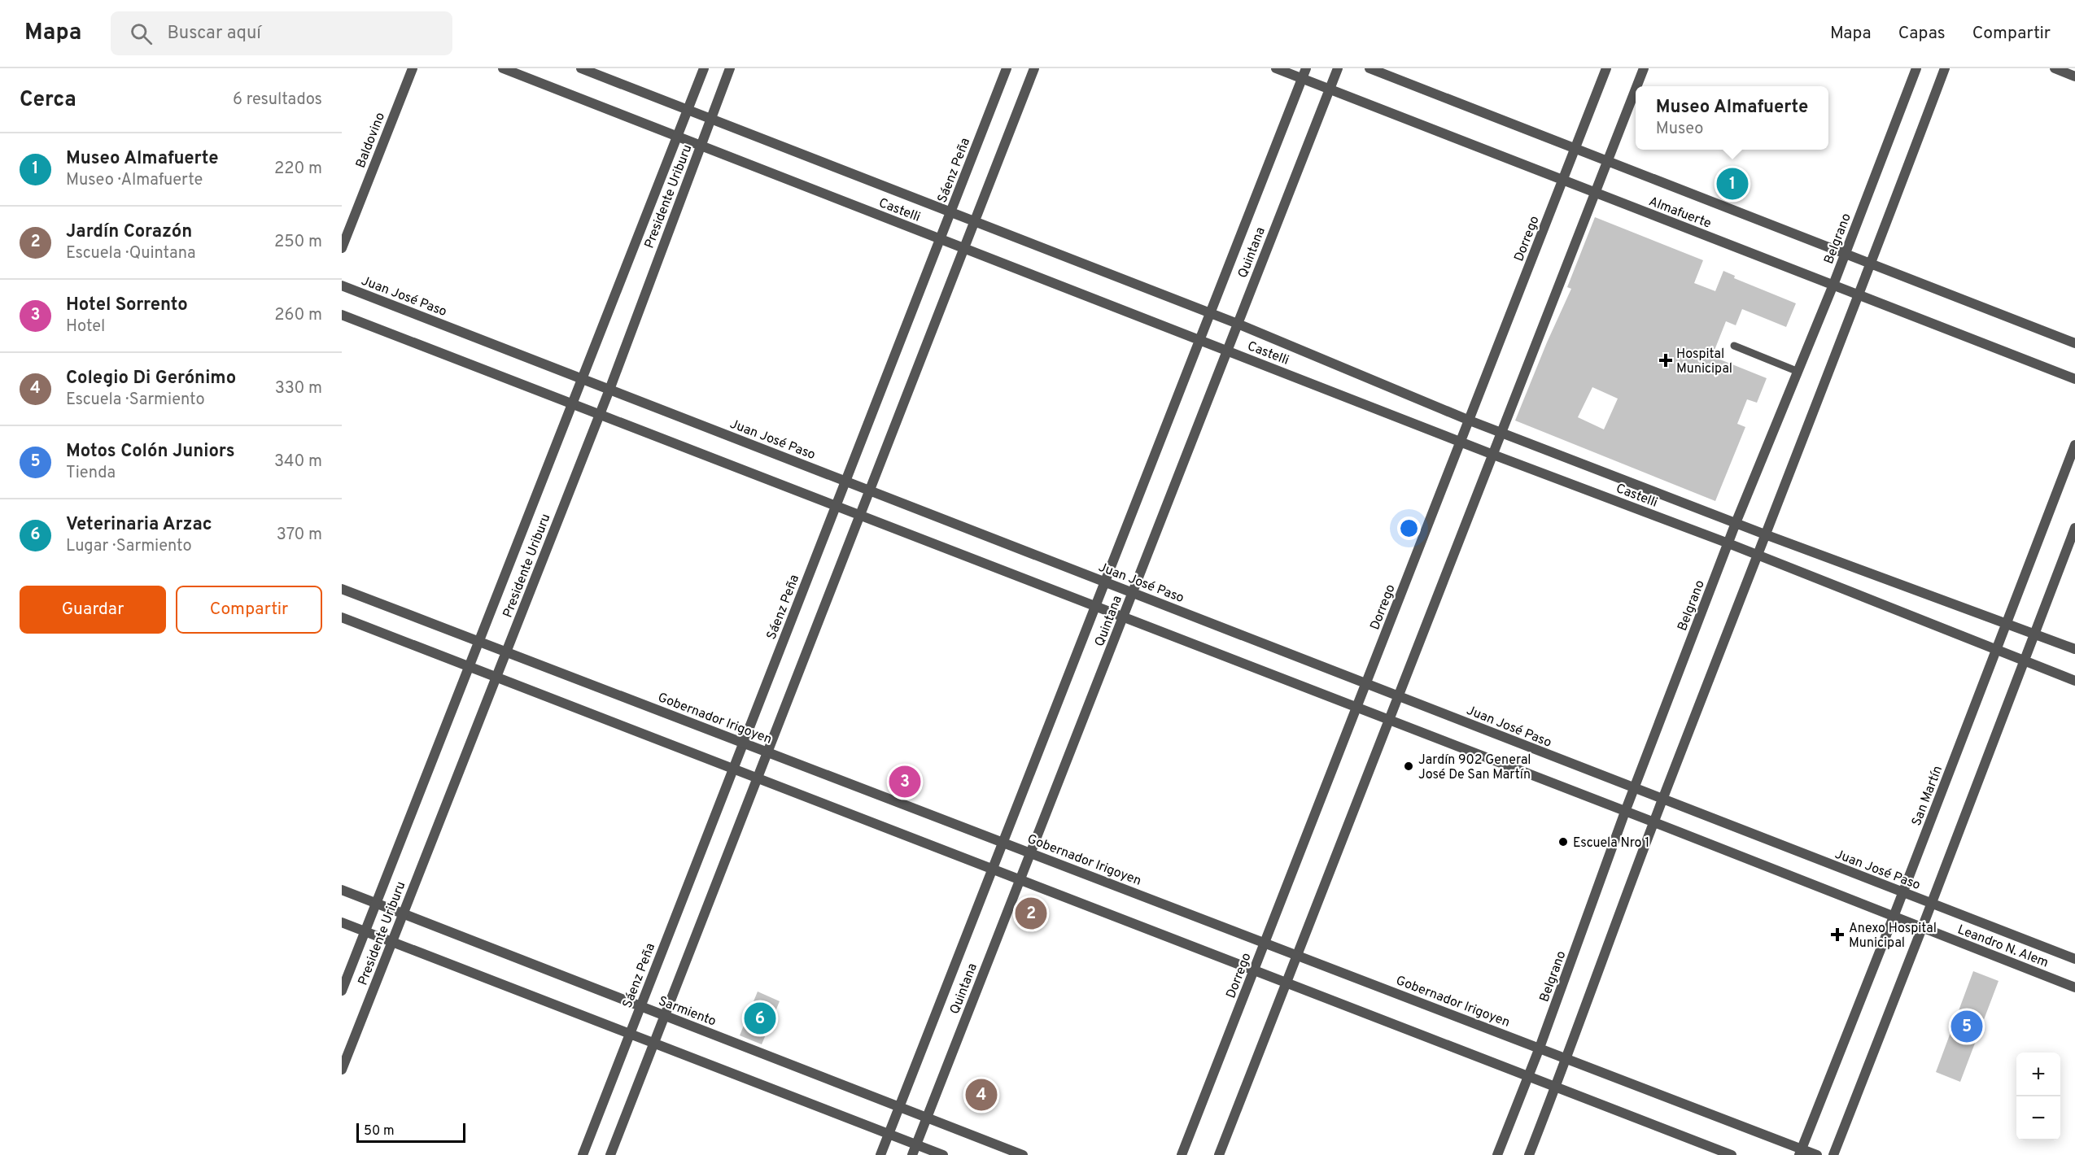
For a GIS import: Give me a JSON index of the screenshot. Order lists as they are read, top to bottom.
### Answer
{
  "streets": {
    "street": [
      "Baldovino",
      "Sáenz Peña",
      "Presidente Uriburu",
      "Castelli",
      "Almafuerte",
      "Dorrego",
      "Belgrano",
      "Quintana",
      "Juan José Paso",
      "Gobernador Irigoyen",
      "San Martín",
      "Leandro N. Alem",
      "Sarmiento"
    ]
  },
  "crossings": [
    ["Sáenz Peña", "Castelli"],
    ["Sáenz Peña", "Juan José Paso"],
    ["Sáenz Peña", "Gobernador Irigoyen"],
    ["Sáenz Peña", "Sarmiento"],
    ["Presidente Uriburu", "Castelli"],
    ["Presidente Uriburu", "Juan José Paso"],
    ["Presidente Uriburu", "Gobernador Irigoyen"],
    ["Presidente Uriburu", "Sarmiento"],
    ["Castelli", "Dorrego"],
    ["Castelli", "Belgrano"],
    ["Castelli", "Quintana"],
    ["Castelli", "San Martín"],
    ["Almafuerte", "Dorrego"],
    ["Almafuerte", "Belgrano"],
    ["Almafuerte", "Quintana"],
    ["Dorrego", "Juan José Paso"],
    ["Dorrego", "Gobernador Irigoyen"],
    ["Belgrano", "Juan José Paso"],
    ["Belgrano", "Gobernador Irigoyen"],
    ["Quintana", "Juan José Paso"],
    ["Quintana", "Gobernador Irigoyen"],
    ["Quintana", "Sarmiento"],
    ["Juan José Paso", "San Martín"],
    ["Juan José Paso", "Leandro N. Alem"],
    ["Gobernador Irigoyen", "San Martín"]
  ],
  "places": {
    "health": ["Hospital Municipal", "Anexo Hospital Municipal"],
    "other": ["Jardín 902 General José De San Martín", "Escuela Nro 1"]
  },
  "scale_bar": "50 m",
  "page": {
    "header": "Mapa",
    "search": "Buscar aquí",
    "nav": ["Mapa", "Capas", "Compartir"],
    "heading": ["Cerca", "6 resultados"],
    "popup": ["Museo Almafuerte", "Museo"],
    "list": [
      {
        "mark": "1",
        "name": "Museo Almafuerte",
        "note": "Museo · Almafuerte",
        "value": "220 m"
      },
      {
        "mark": "2",
        "name": "Jardín Corazón",
        "note": "Escuela · Quintana",
        "value": "250 m"
      },
      {
        "mark": "3",
        "name": "Hotel Sorrento",
        "note": "Hotel",
        "value": "260 m"
      },
      {
        "mark": "4",
        "name": "Colegio Di Gerónimo",
        "note": "Escuela · Sarmiento",
        "value": "330 m"
      },
      {
        "mark": "5",
        "name": "Motos Colón Juniors",
        "note": "Tienda",
        "value": "340 m"
      },
      {
        "mark": "6",
        "name": "Veterinaria Arzac",
        "note": "Lugar · Sarmiento",
        "value": "370 m"
      }
    ],
    "pins": [
      "1",
      "3",
      "2",
      "6",
      "5",
      "4"
    ],
    "buttons": ["Guardar", "Compartir"],
    "map_buttons": ["+", "−"],
    "scale": "50 m"
  }
}
